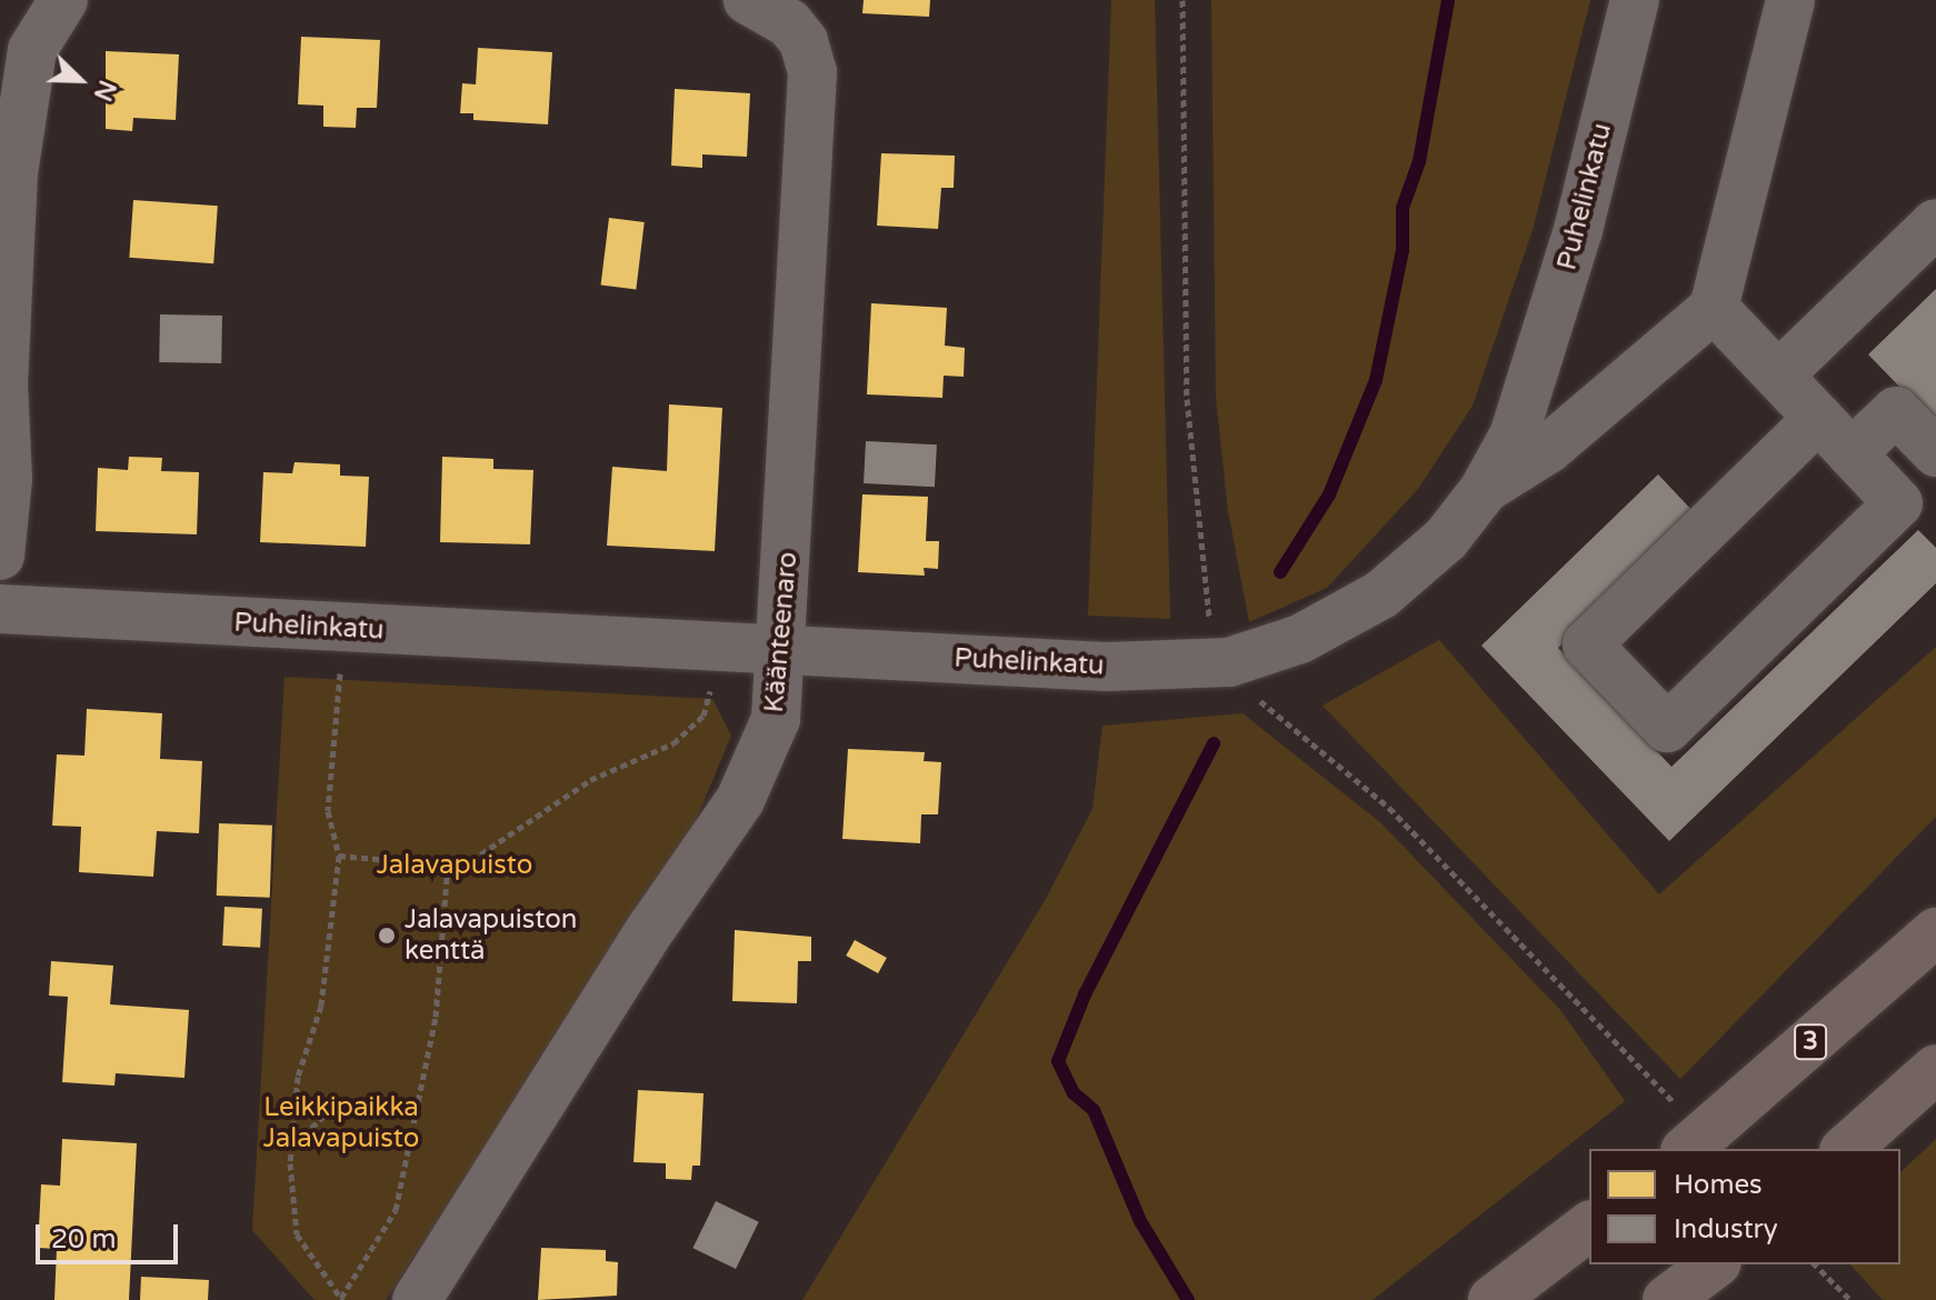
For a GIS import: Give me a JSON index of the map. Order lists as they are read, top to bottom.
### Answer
{
  "streets": {
    "highway": ["3"],
    "street": ["Puhelinkatu", "Käänteenaro"]
  },
  "crossings": [
    ["Puhelinkatu", "Käänteenaro"]
  ],
  "parks": ["Jalavapuisto", "Leikkipaikka Jalavapuisto"],
  "places": ["Jalavapuiston kenttä"],
  "legend": ["Homes", "Industry"],
  "scale_bar": "20 m",
  "north": "bottom right"
}
